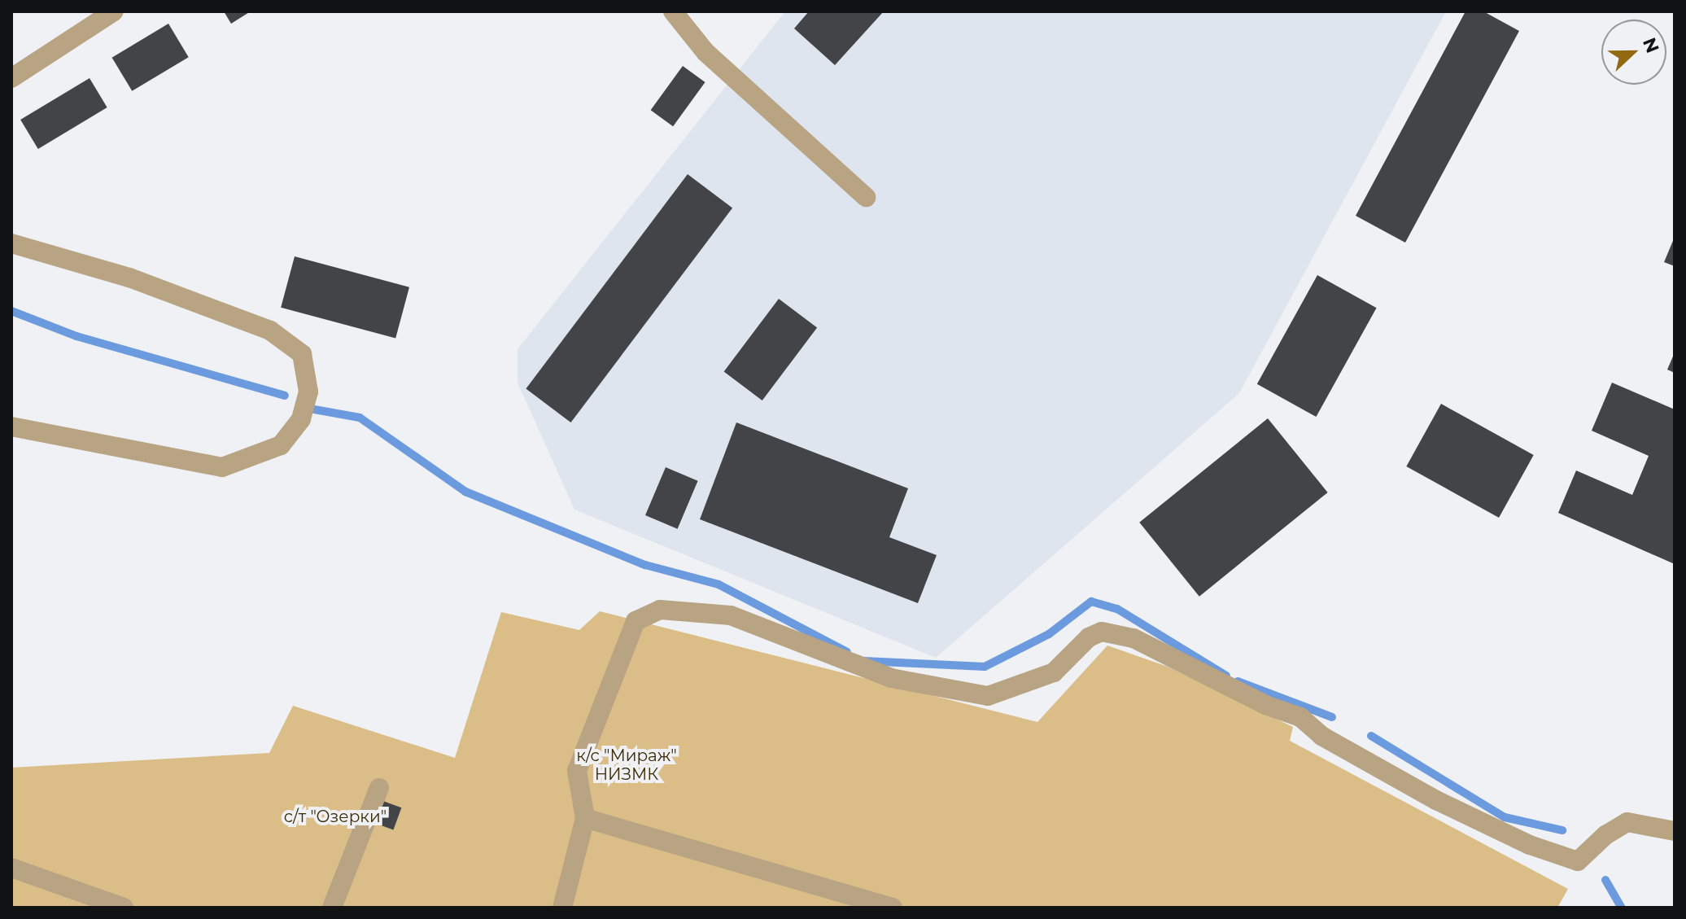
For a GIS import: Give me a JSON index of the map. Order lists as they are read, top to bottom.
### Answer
{
  "parks": ["к/с \"Мираж\" НИЗМК", "с/т \"Озерки\""],
  "north": "right"
}
